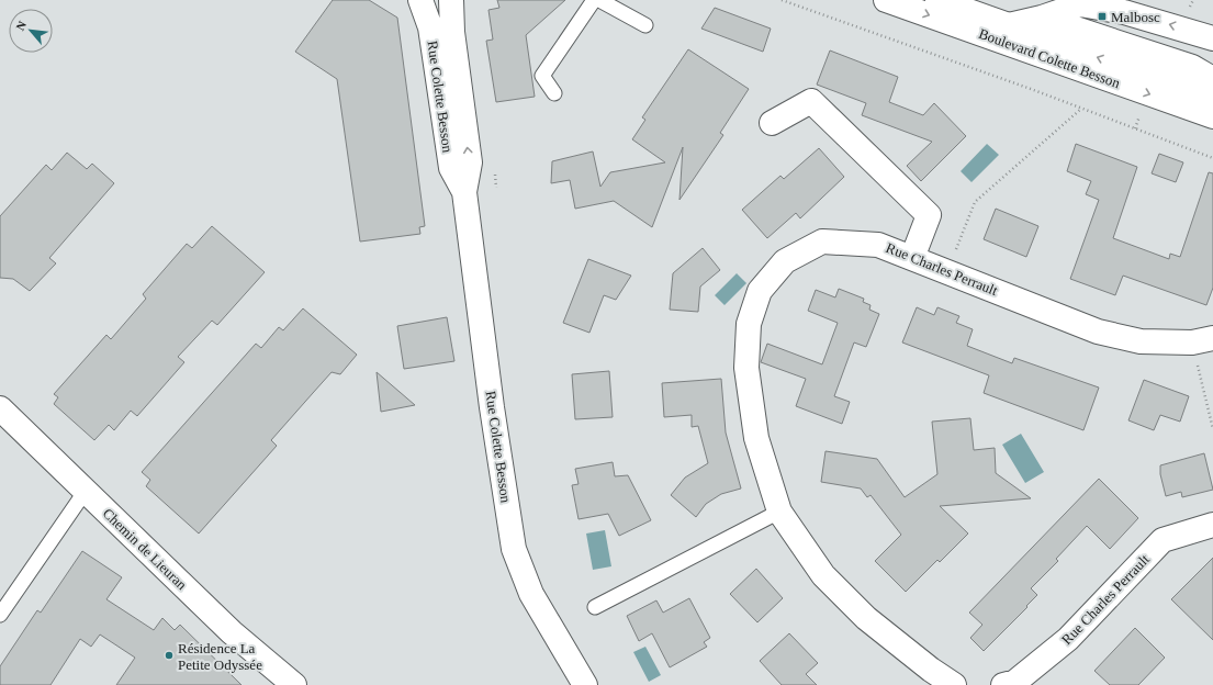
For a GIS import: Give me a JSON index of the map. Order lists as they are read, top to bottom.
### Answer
{
  "streets": {
    "street": [
      "Boulevard Colette Besson",
      "Rue Colette Besson",
      "Rue Charles Perrault",
      "Chemin de Lieuran"
    ]
  },
  "places": {
    "transit": ["Malbosc"],
    "other": ["Résidence La Petite Odyssée"]
  },
  "north": "top left"
}
